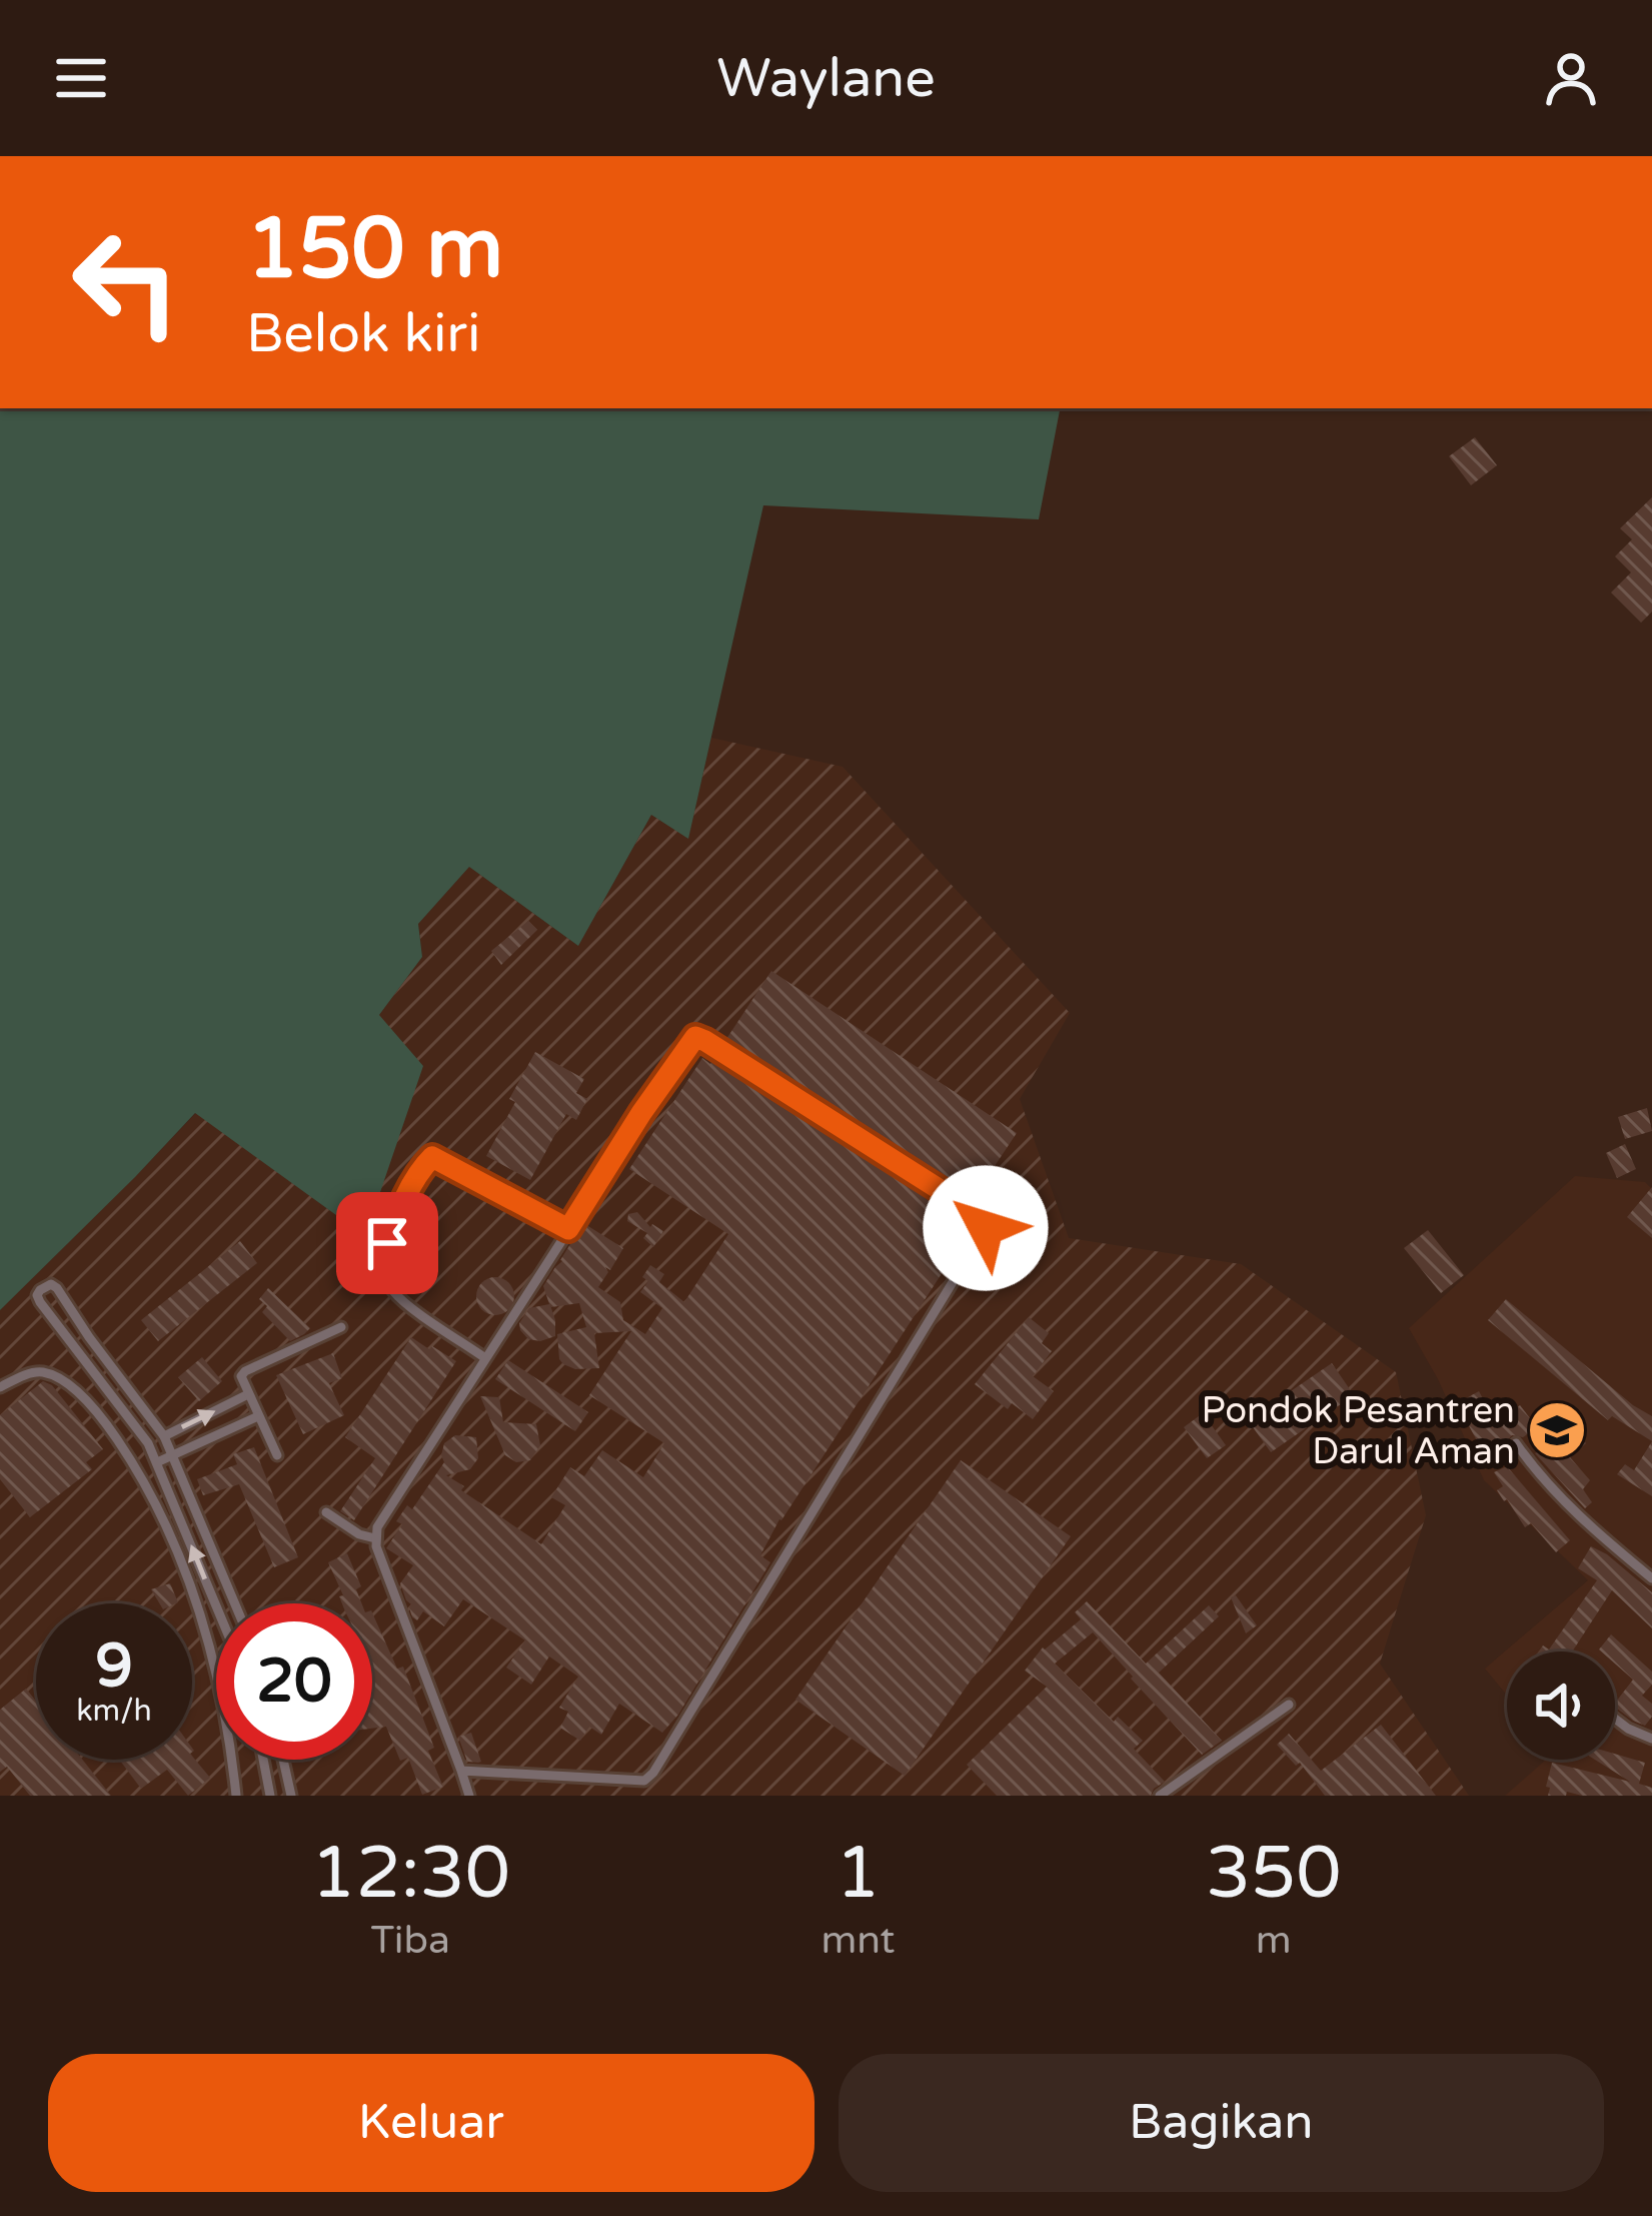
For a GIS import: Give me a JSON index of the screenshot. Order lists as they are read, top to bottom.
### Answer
{
  "places": {
    "school or university": ["Pondok Pesantren Darul Aman"]
  },
  "page": {
    "header": "Waylane",
    "turn": ["150 m", "Belok kiri"],
    "speed": "9 km/h",
    "limit": "20",
    "eta": [
      "12:30",
      "Tiba",
      "1",
      "mnt",
      "350",
      "m"
    ],
    "buttons": ["Keluar", "Bagikan"]
  }
}
